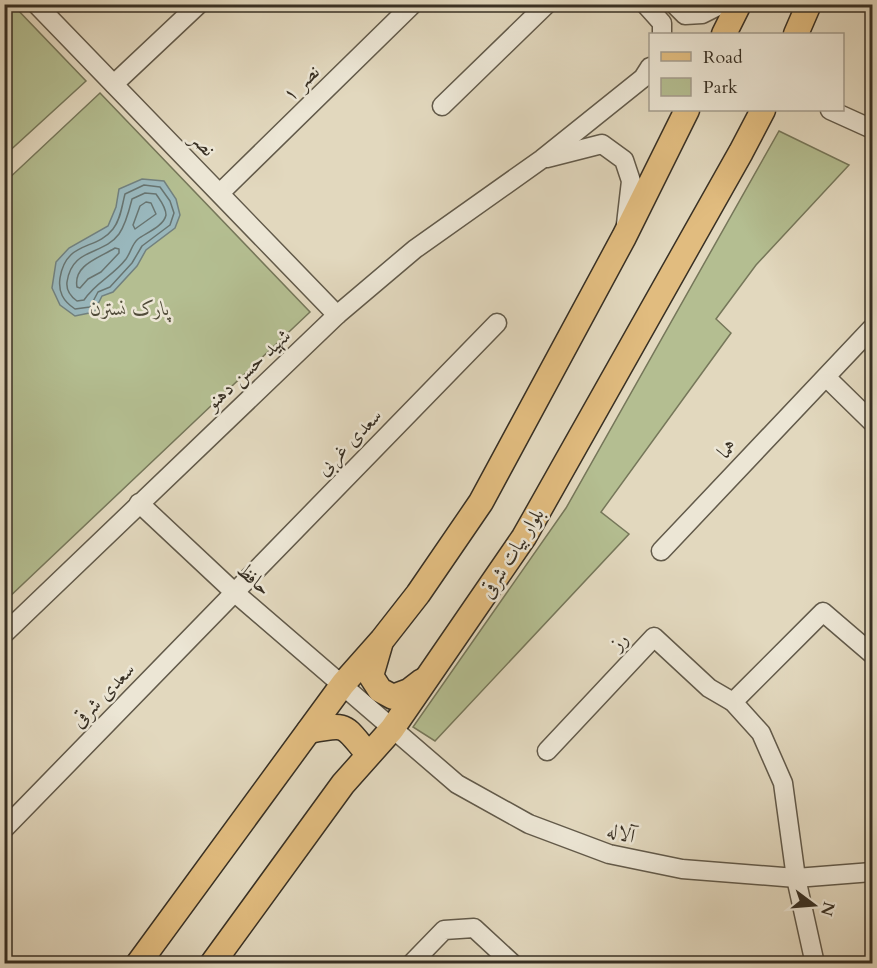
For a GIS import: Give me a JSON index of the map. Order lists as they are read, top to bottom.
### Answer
{
  "streets": {
    "main road": ["بلوار بیات شرقی"],
    "street": [
      "نصر ۱",
      "نصر",
      "شهید حسن دهنو",
      "سعدی غربی",
      "هما",
      "حافظ",
      "رز",
      "سعدی شرقی",
      "آلاله"
    ]
  },
  "crossings": [
    ["نصر ۱", "نصر"],
    ["نصر", "شهید حسن دهنو"],
    ["شهید حسن دهنو", "حافظ"],
    ["سعدی غربی", "حافظ"],
    ["سعدی غربی", "سعدی شرقی"],
    ["بلوار بیات شرقی", "حافظ"],
    ["بلوار بیات شرقی", "آلاله"],
    ["حافظ", "سعدی شرقی"],
    ["حافظ", "آلاله"],
    ["رز", "آلاله"]
  ],
  "parks": ["پارک نسترن"],
  "legend": ["Road", "Park"],
  "north": "right"
}
